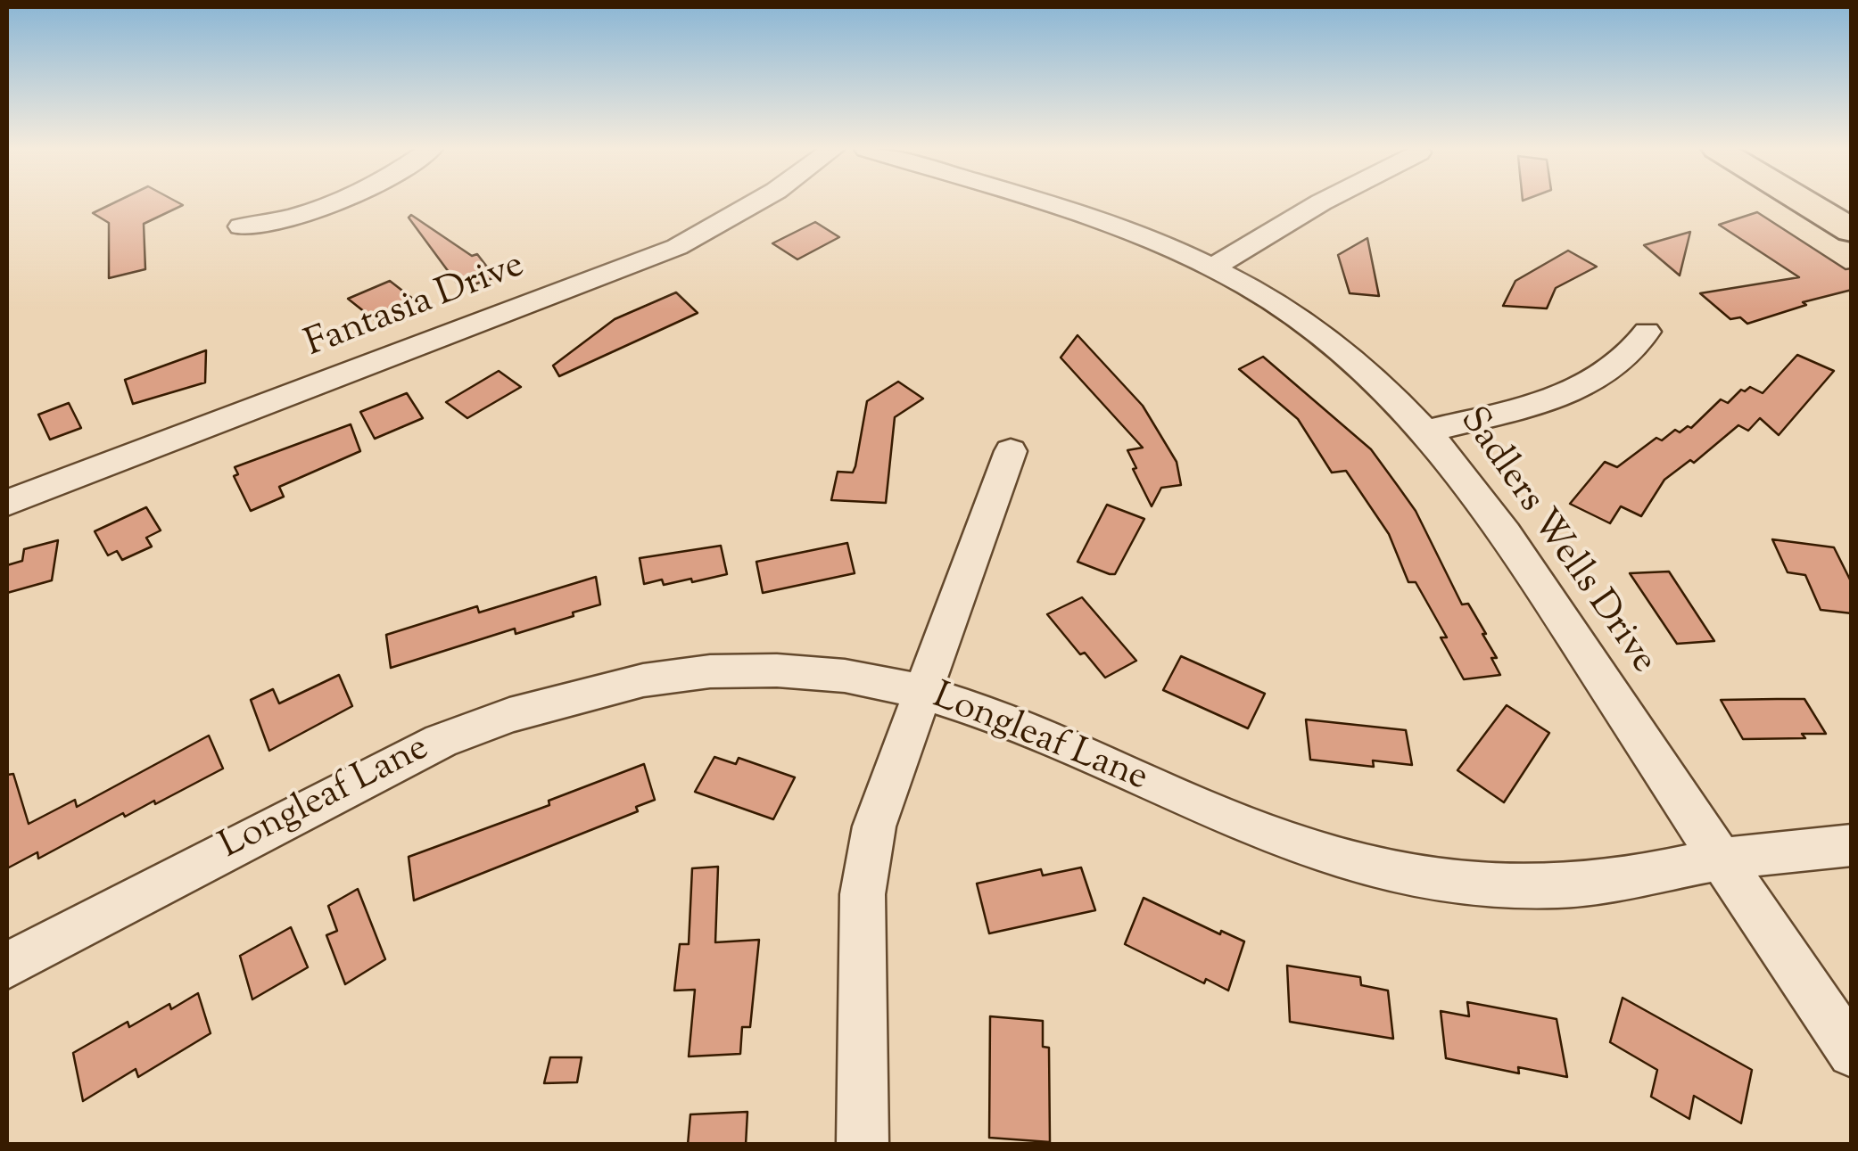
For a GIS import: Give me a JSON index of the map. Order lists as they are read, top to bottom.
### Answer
{
  "streets": {
    "street": ["Fantasia Drive", "Sadlers Wells Drive", "Longleaf Lane"]
  },
  "crossings": [
    ["Sadlers Wells Drive", "Longleaf Lane"]
  ]
}
